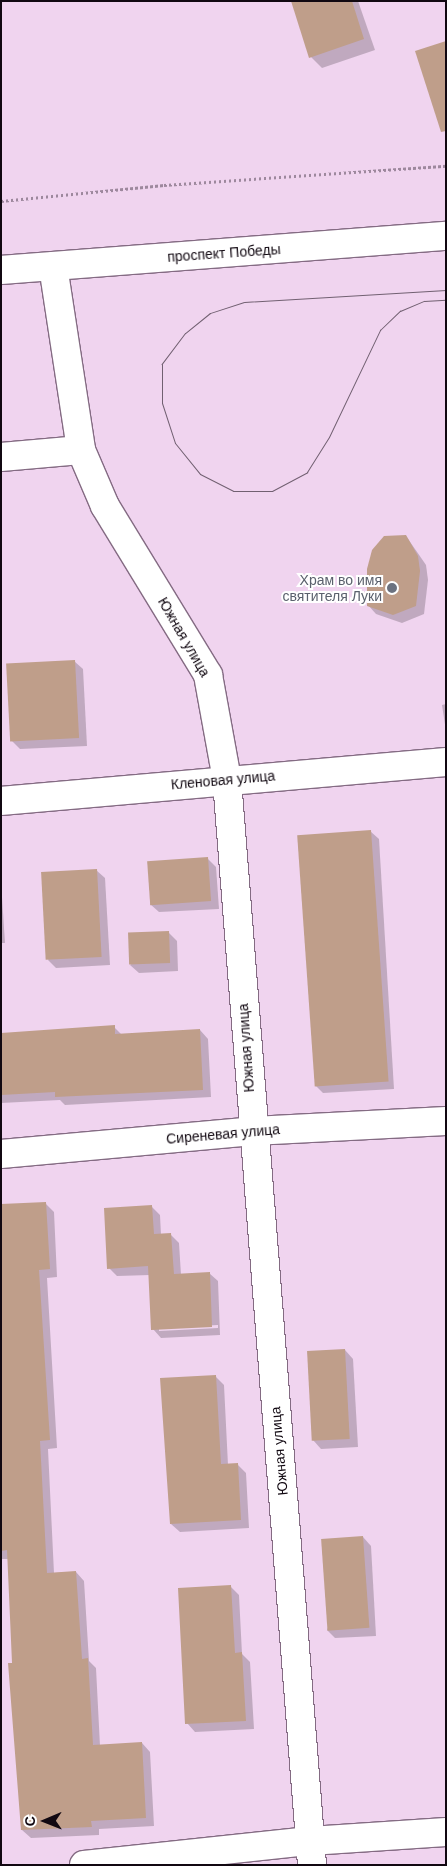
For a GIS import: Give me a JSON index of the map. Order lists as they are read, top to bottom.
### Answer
{
  "streets": {
    "street": [
      "проспект Победы",
      "Южная улица",
      "Кленовая улица",
      "Сиреневая улица"
    ]
  },
  "crossings": [
    ["проспект Победы", "Южная улица"],
    ["Южная улица", "Кленовая улица"],
    ["Южная улица", "Сиреневая улица"]
  ],
  "places": ["Храм во имя святителя Луки"],
  "north": "left"
}
